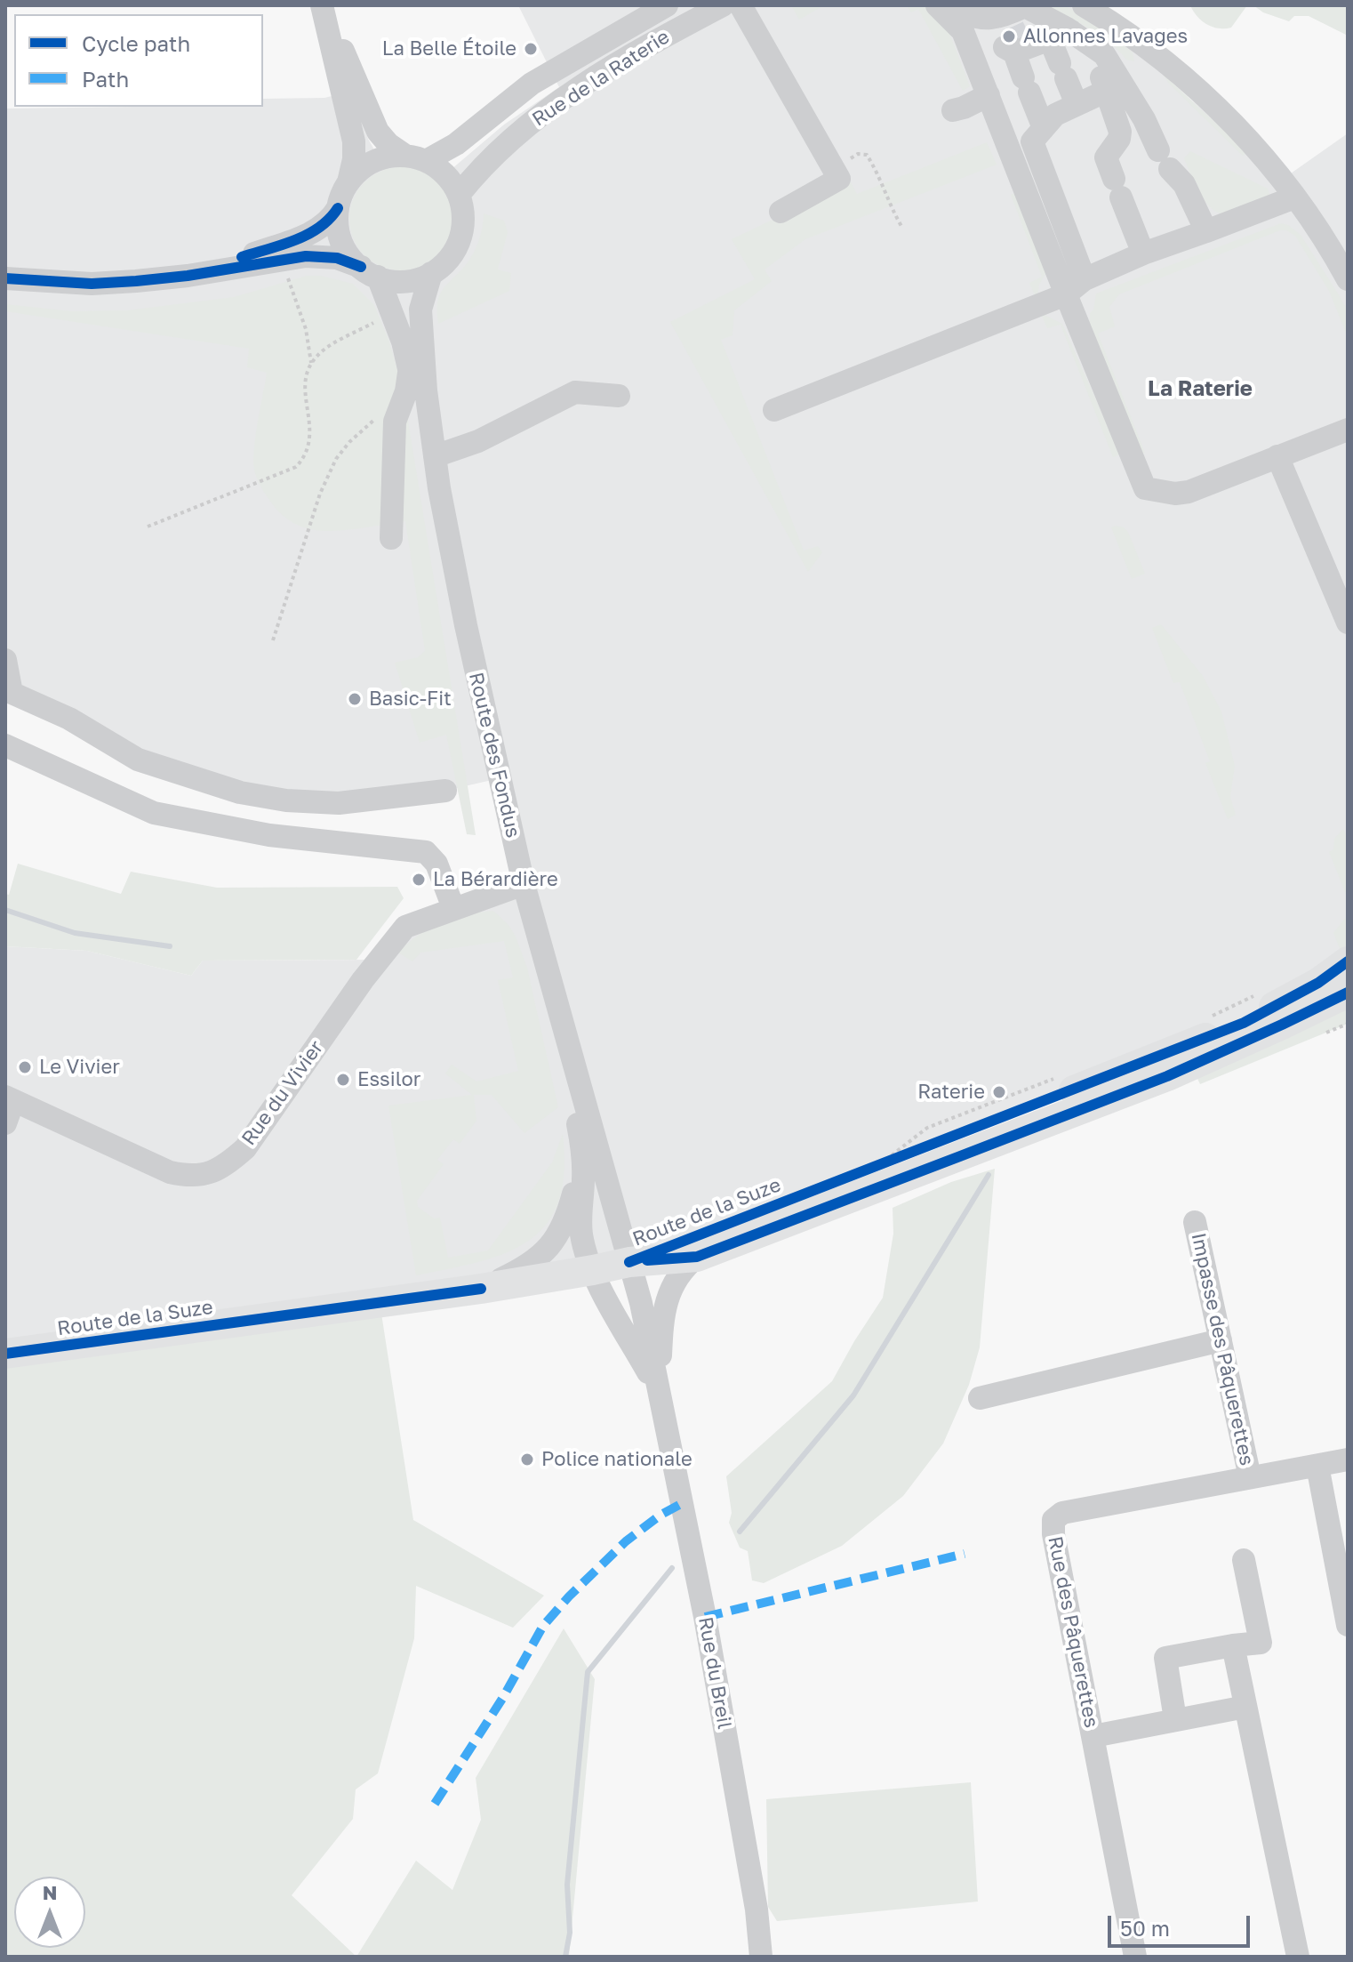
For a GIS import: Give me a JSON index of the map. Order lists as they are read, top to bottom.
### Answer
{
  "streets": {
    "main road": ["Route de la Suze"],
    "street": [
      "Rue de la Raterie",
      "Route des Fondus",
      "Rue du Vivier",
      "Impasse des Pâquerettes",
      "Rue des Pâquerettes",
      "Rue du Breil"
    ]
  },
  "crossings": [
    ["Rue de la Raterie", "Route des Fondus"],
    ["Route des Fondus", "Rue du Vivier"],
    ["Route des Fondus", "Route de la Suze"],
    ["Route des Fondus", "Rue du Breil"],
    ["Route de la Suze", "Rue du Breil"],
    ["Impasse des Pâquerettes", "Rue des Pâquerettes"]
  ],
  "districts": ["La Raterie"],
  "places": [
    "Allonnes Lavages",
    "La Belle Étoile",
    "Basic-Fit",
    "La Bérardière",
    "Le Vivier",
    "Essilor",
    "Raterie",
    "Police nationale"
  ],
  "legend": ["Cycle path", "Path"],
  "scale_bar": "50 m",
  "north": "top"
}
